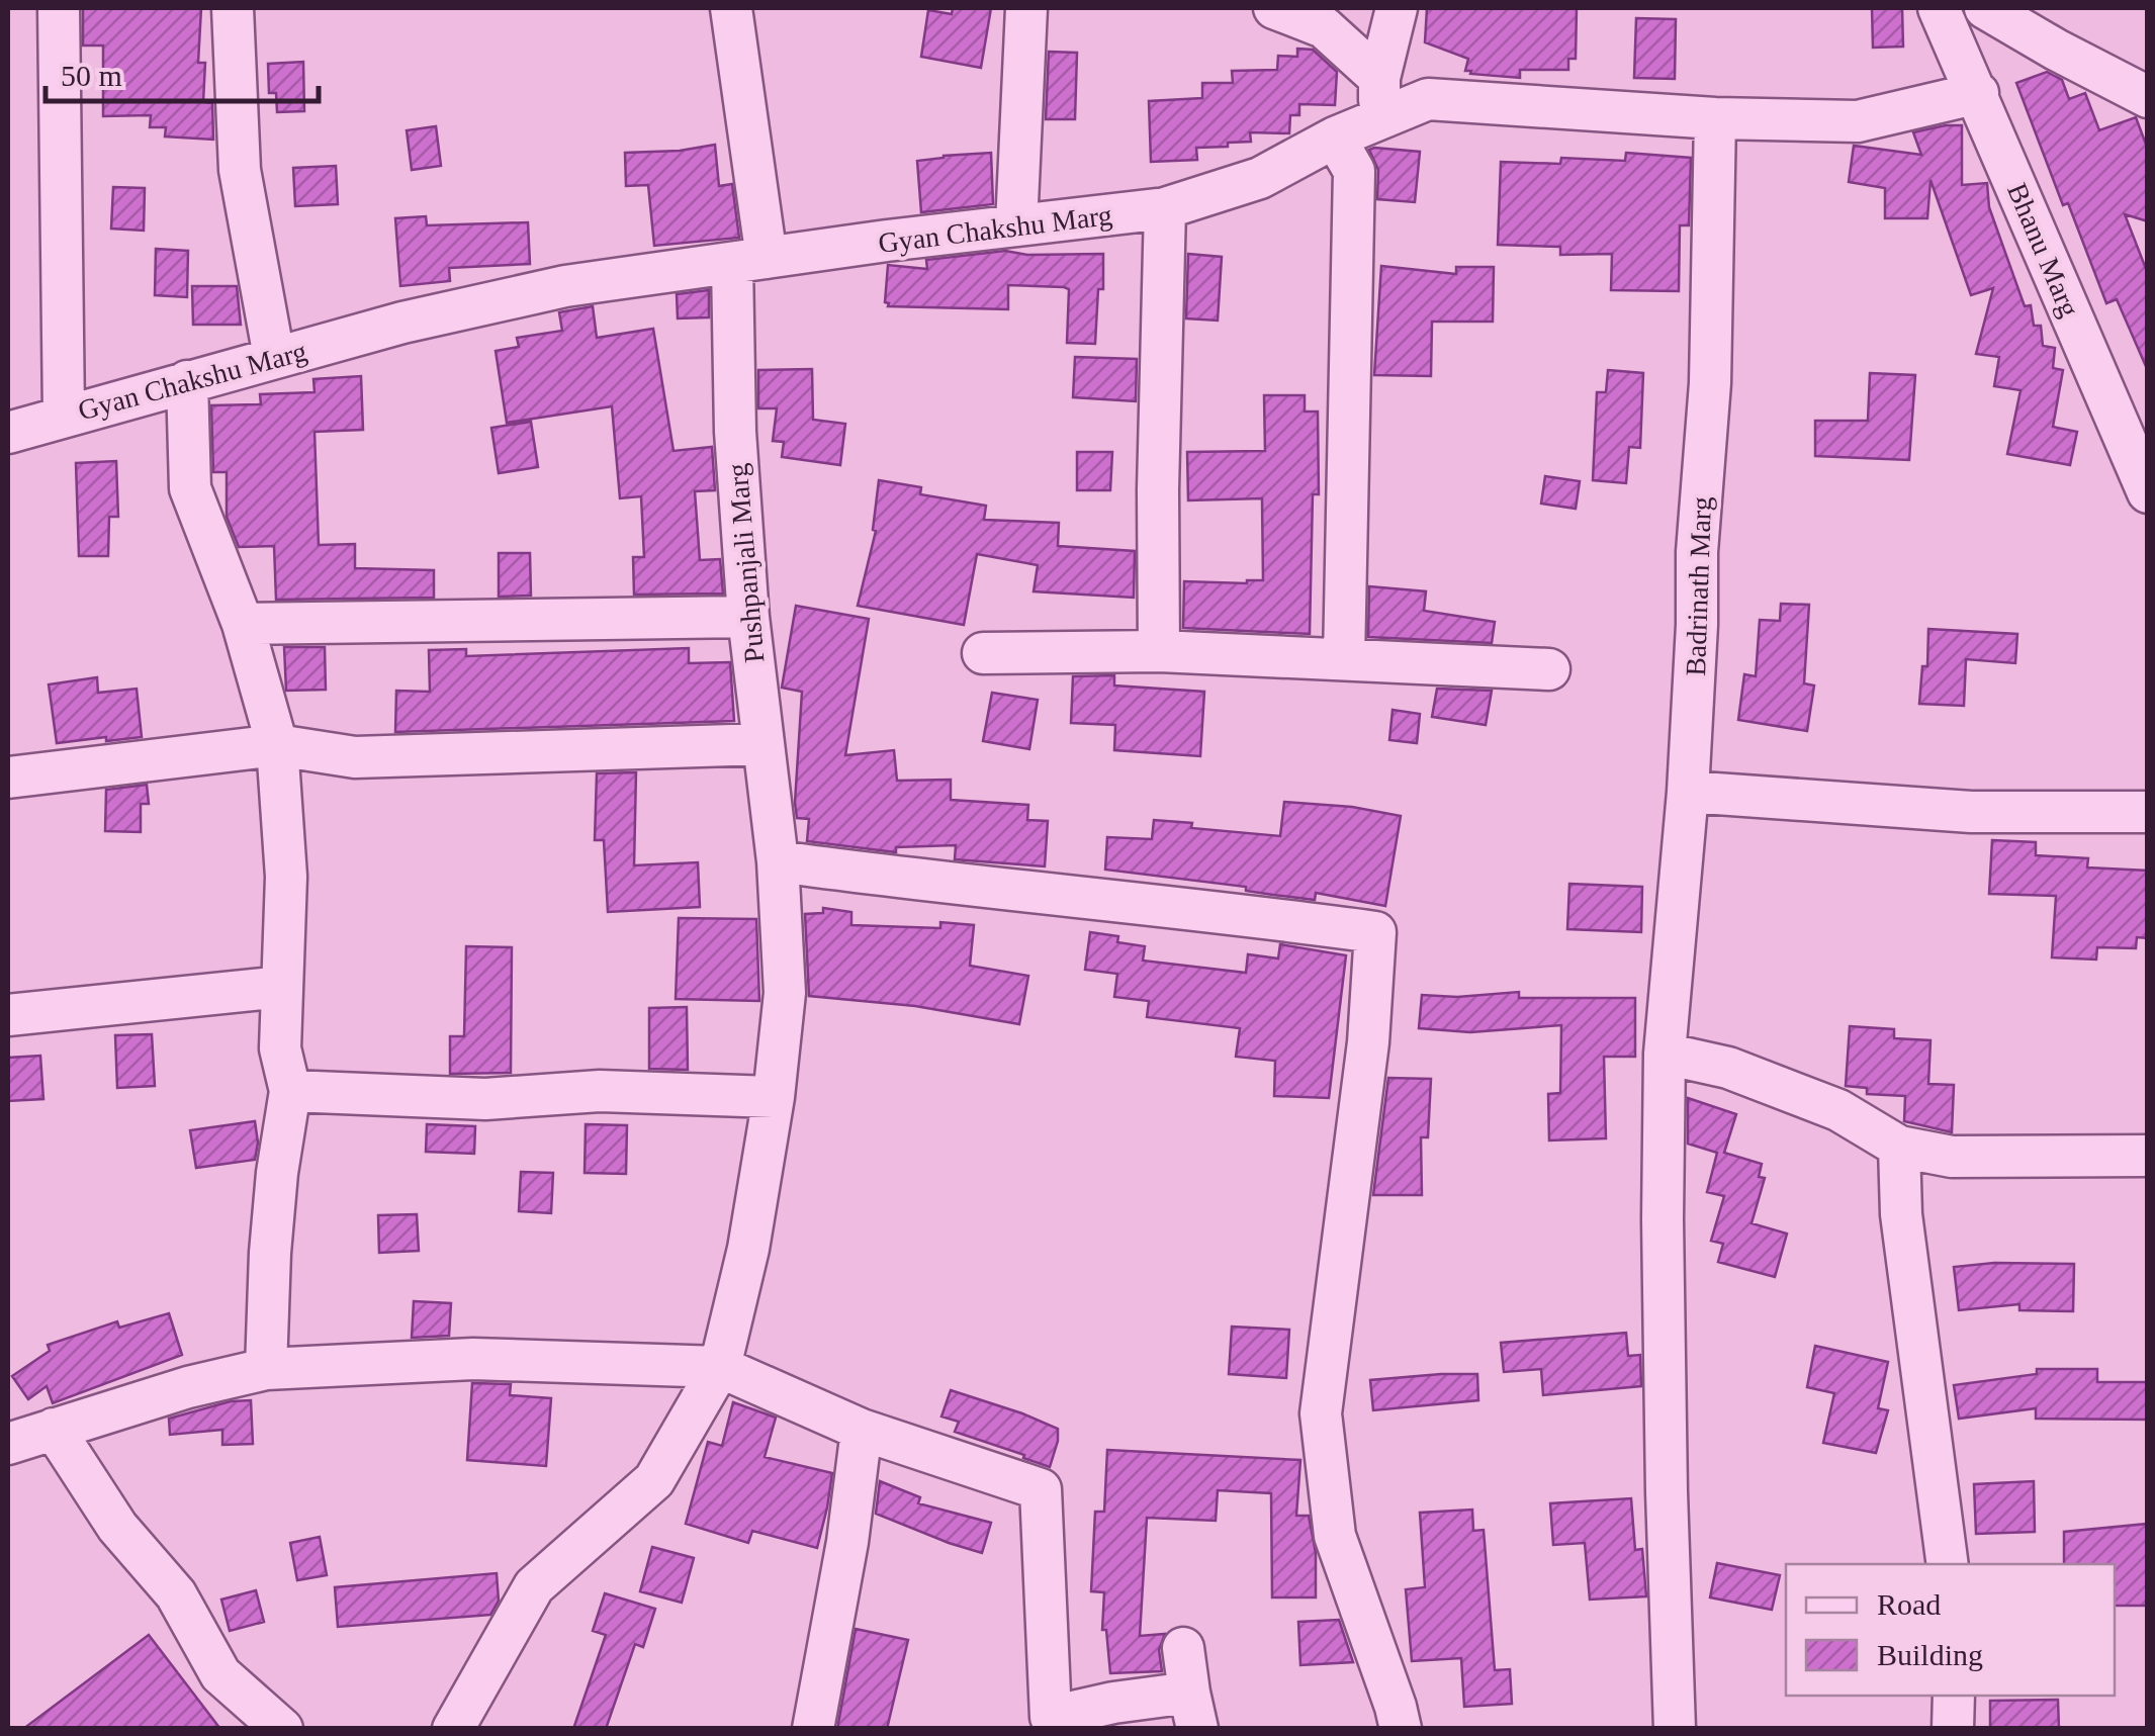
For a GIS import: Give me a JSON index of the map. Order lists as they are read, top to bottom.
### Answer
{
  "streets": {
    "street": [
      "Gyan Chakshu Marg",
      "Bhanu Marg",
      "Pushpanjali Marg",
      "Badrinath Marg"
    ]
  },
  "crossings": [
    ["Gyan Chakshu Marg", "Bhanu Marg"],
    ["Gyan Chakshu Marg", "Pushpanjali Marg"],
    ["Gyan Chakshu Marg", "Badrinath Marg"]
  ],
  "legend": ["Road", "Building"],
  "scale_bar": "50 m"
}
